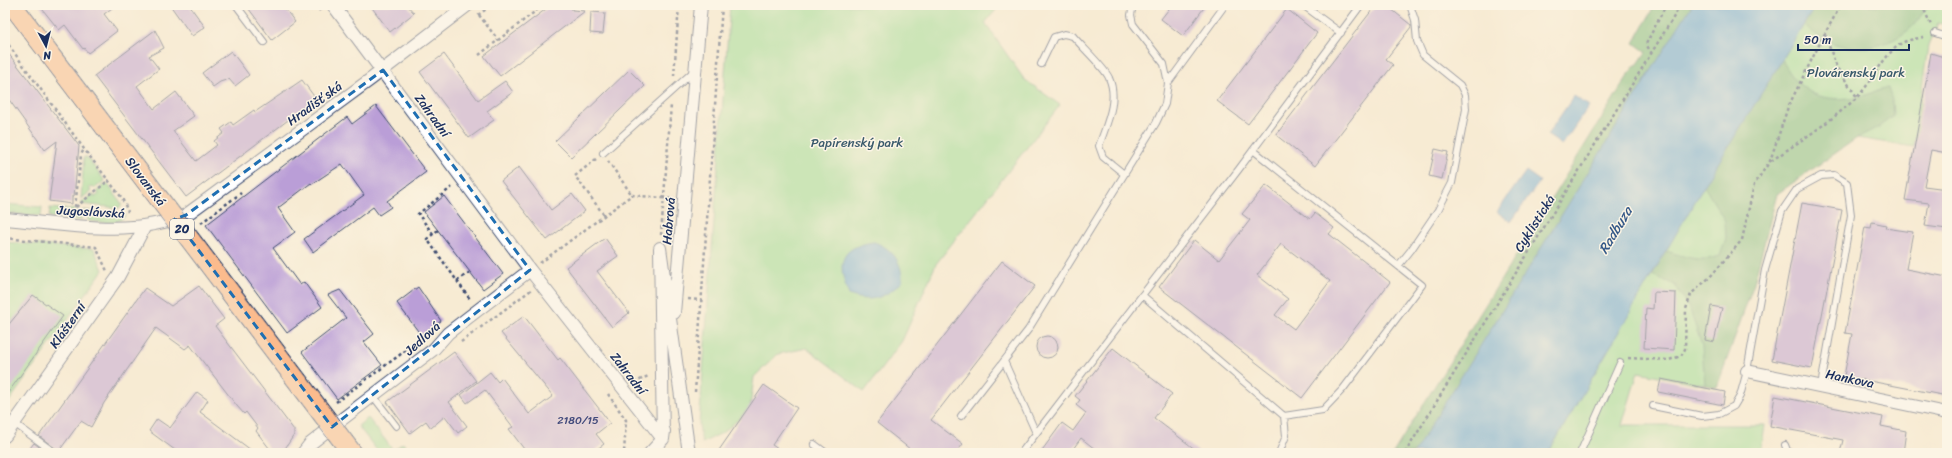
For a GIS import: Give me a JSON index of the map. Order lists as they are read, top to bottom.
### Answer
{
  "streets": {
    "main road": ["Slovanská", "20"],
    "street": [
      "Hradišťská",
      "Zahradní",
      "Jugoslávská",
      "Habrová",
      "Klášterní",
      "Jedlová",
      "Hankova"
    ],
    "path": ["Cyklistická"]
  },
  "crossings": [
    ["Hradišťská", "Zahradní"],
    ["Hradišťská", "Slovanská"],
    ["Hradišťská", "Jugoslávská"],
    ["Zahradní", "Habrová"],
    ["Zahradní", "Jedlová"],
    ["Slovanská", "Jugoslávská"],
    ["Slovanská", "Jedlová"],
    ["Jugoslávská", "Klášterní"]
  ],
  "water": ["Radbuza"],
  "parks": ["Plovárenský park", "Papírenský park"],
  "house_numbers": ["2180/15"],
  "scale_bar": "50 m",
  "north": "bottom"
}
